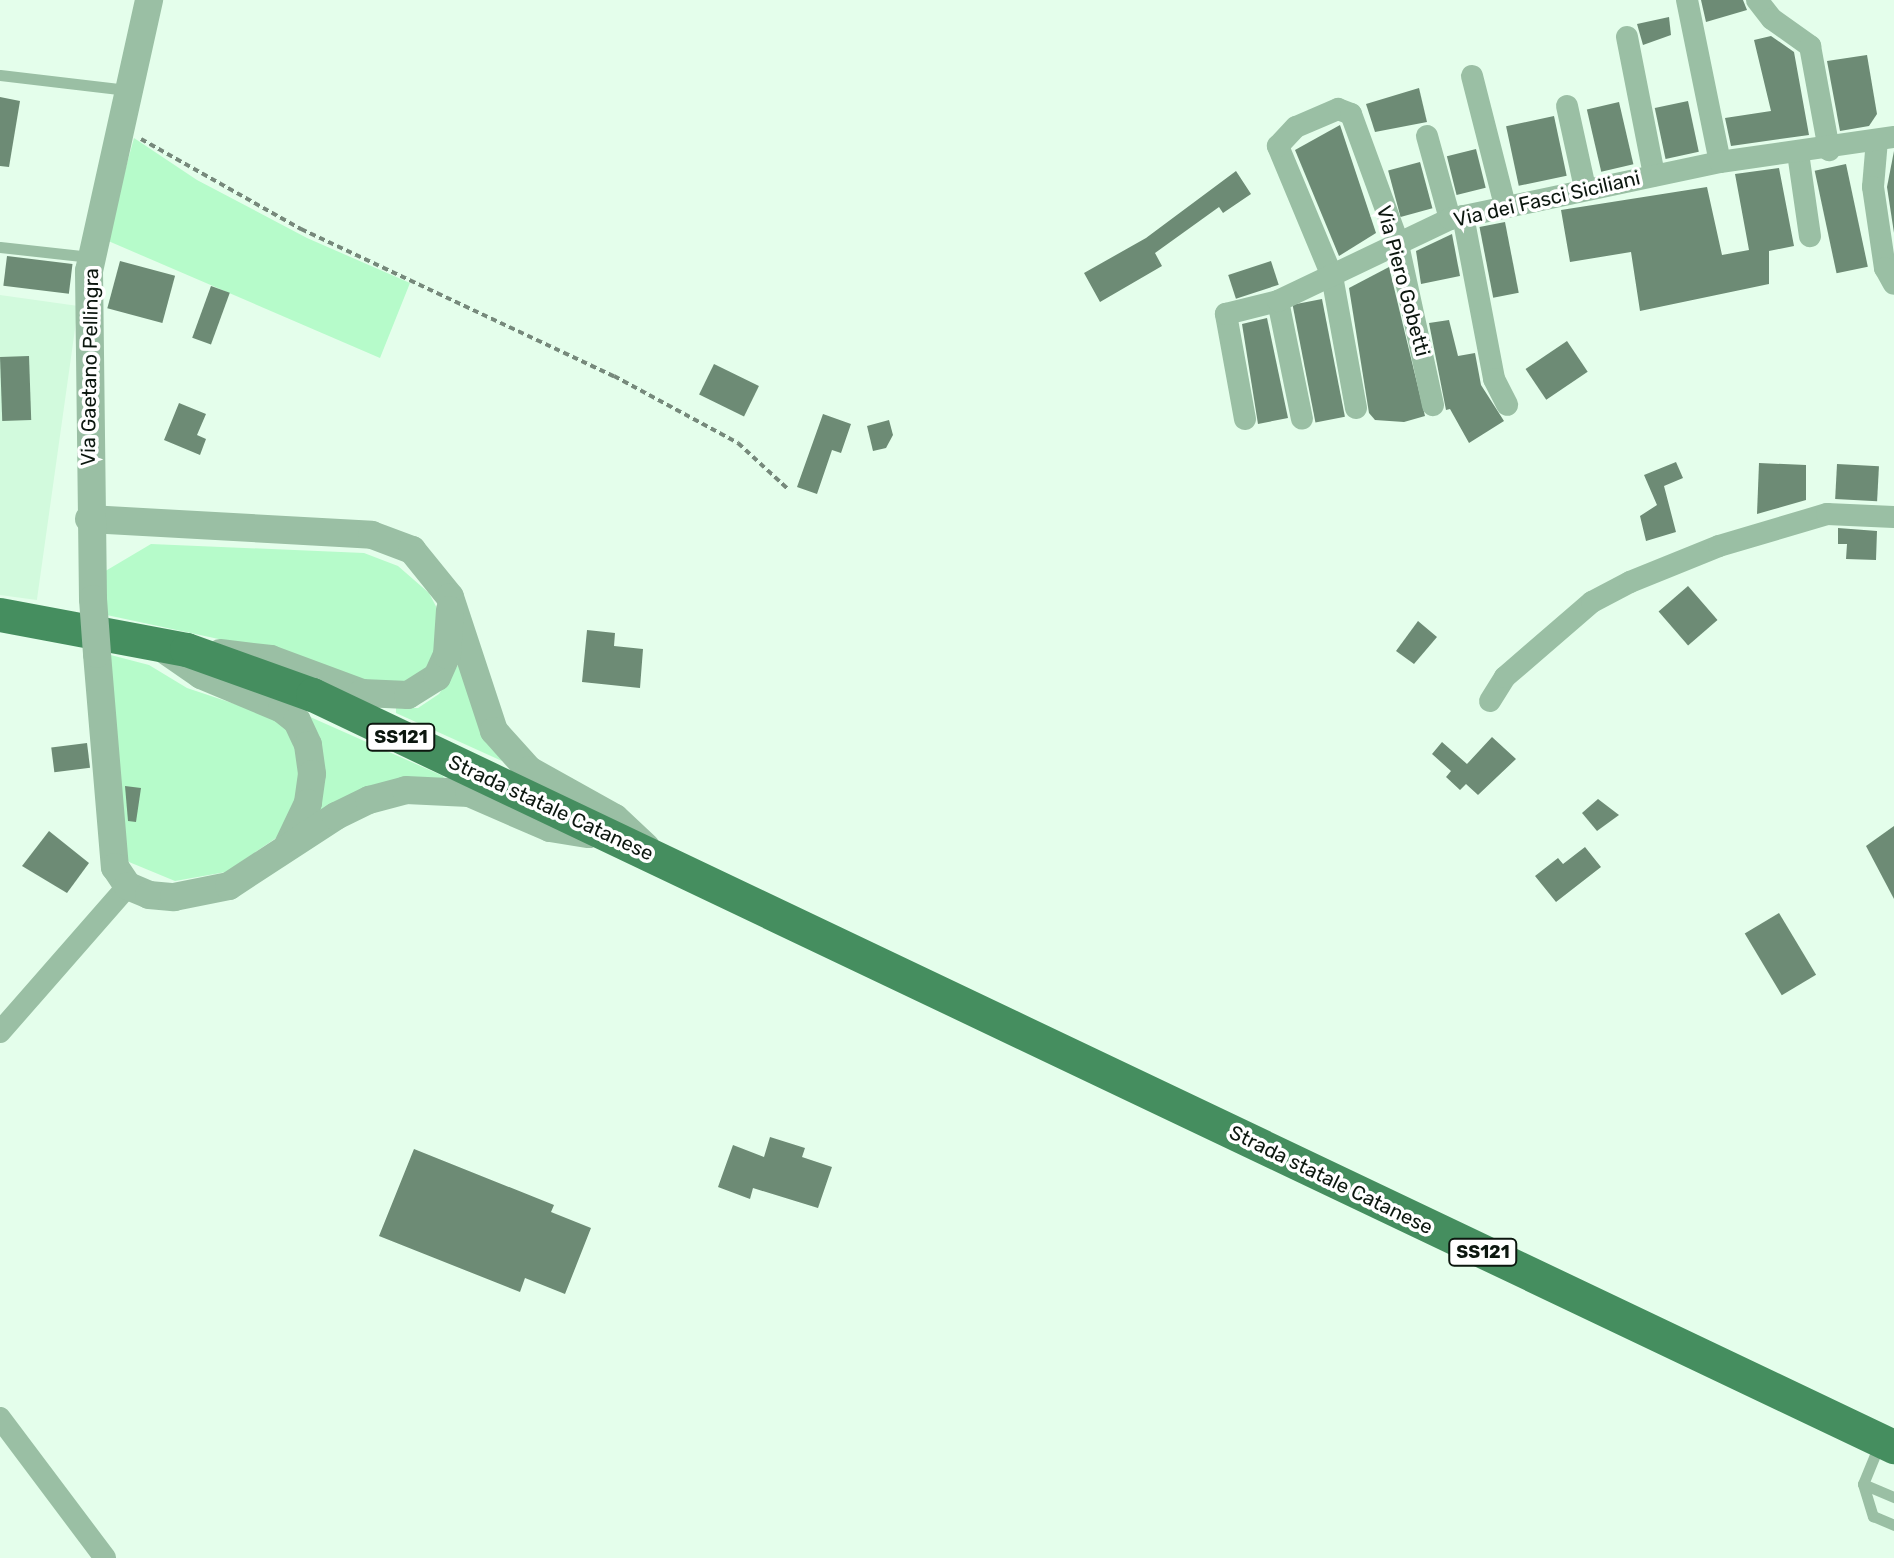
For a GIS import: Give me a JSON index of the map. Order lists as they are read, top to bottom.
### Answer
{
  "streets": {
    "main road": ["SS121", "Strada statale Catanese"],
    "street": ["Via dei Fasci Siciliani", "Via Piero Gobetti", "Via Gaetano Pellingra"]
  },
  "crossings": [
    ["Via dei Fasci Siciliani", "Via Piero Gobetti"]
  ]
}
